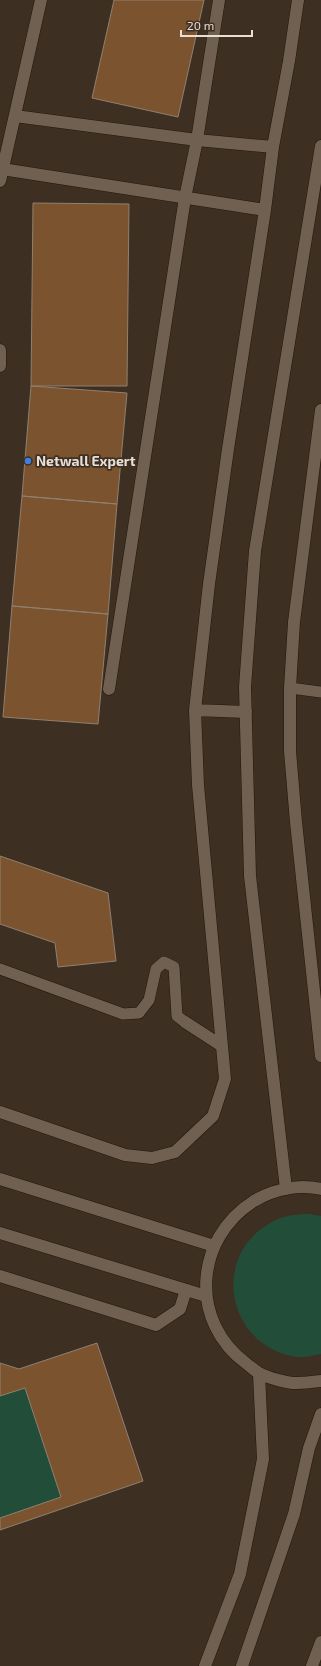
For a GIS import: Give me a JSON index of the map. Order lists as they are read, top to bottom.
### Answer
{
  "places": ["Netwall Expert"],
  "scale_bar": "20 m"
}
